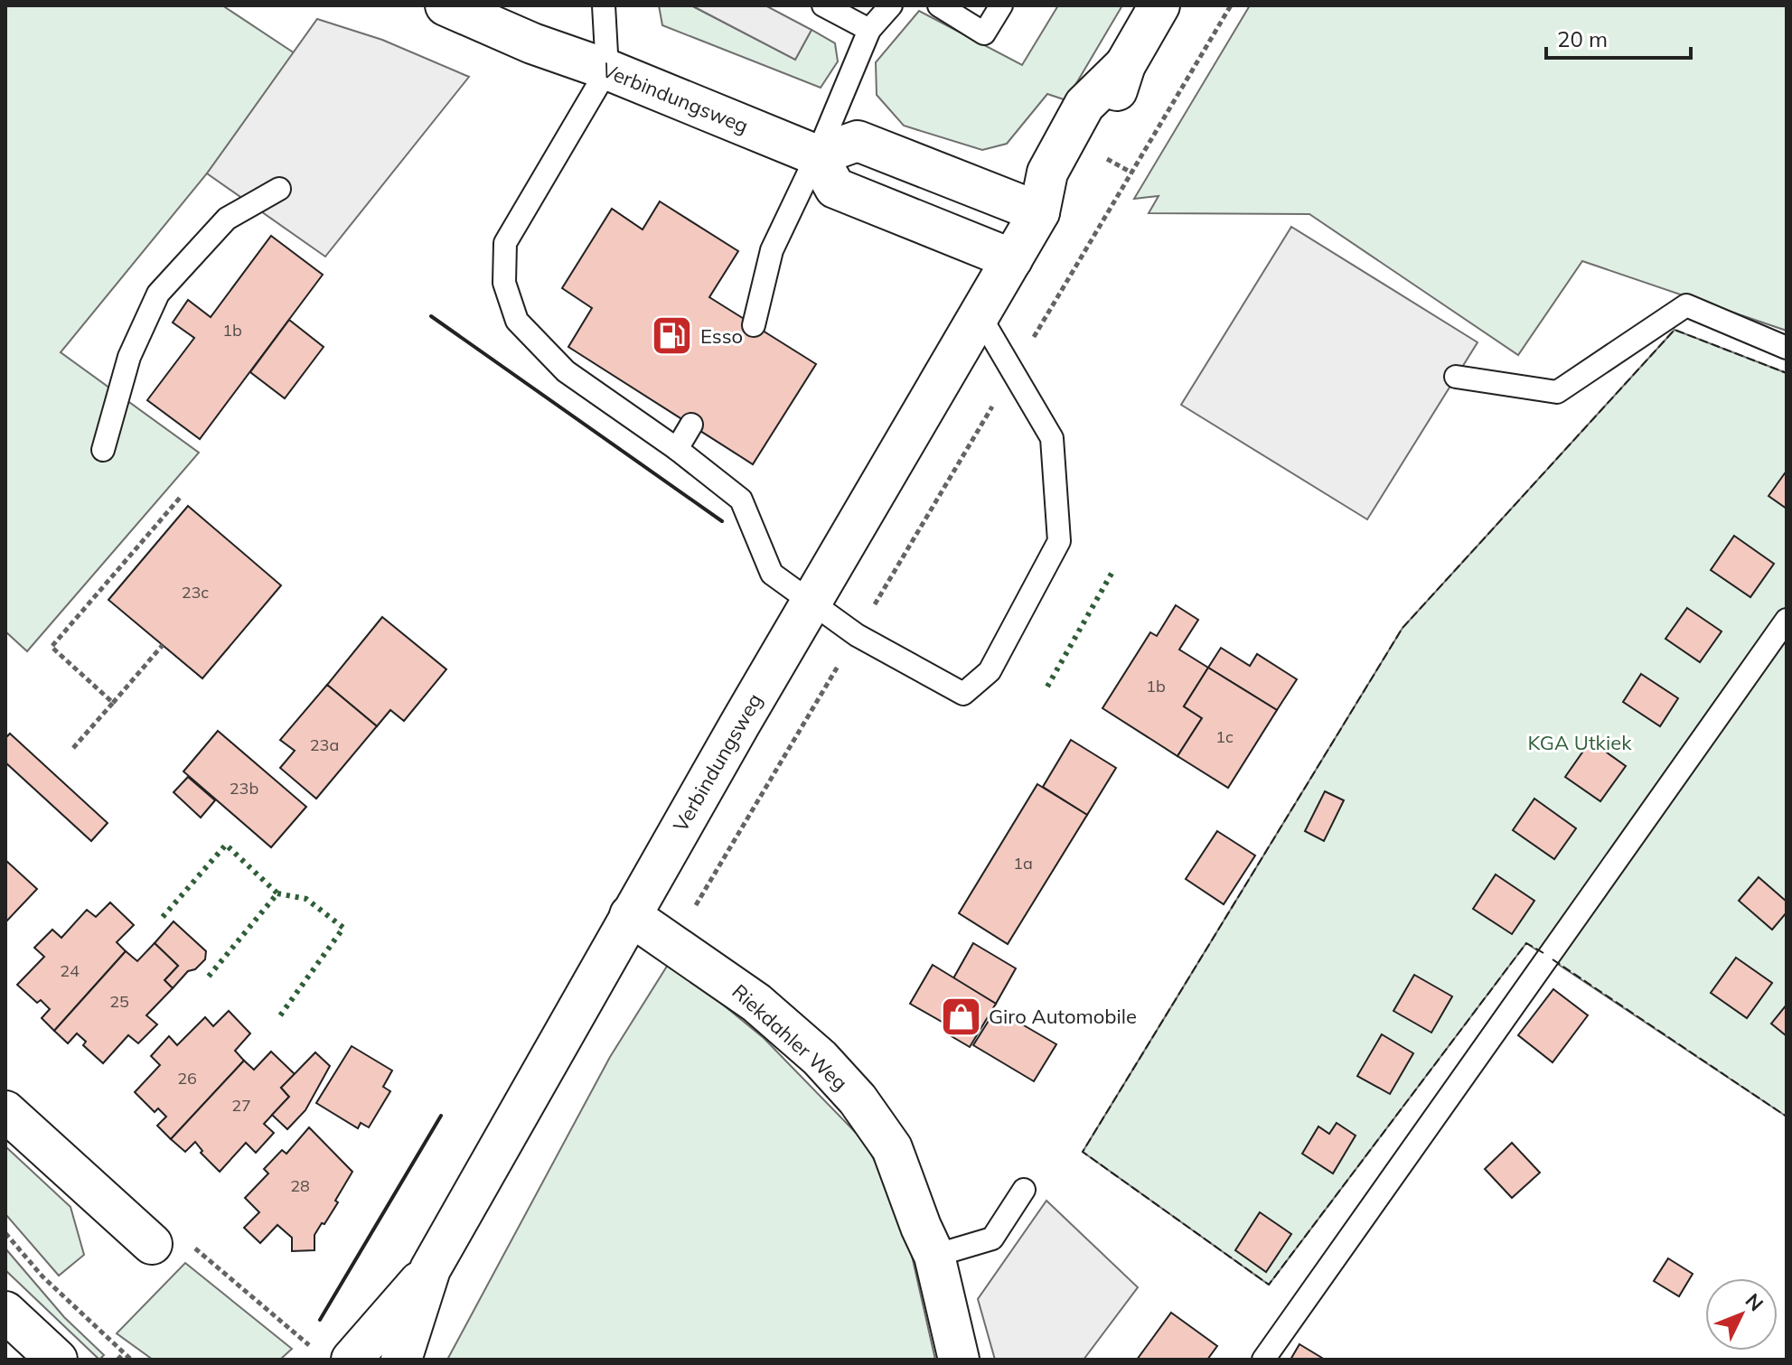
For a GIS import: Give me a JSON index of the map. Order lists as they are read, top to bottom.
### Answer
{
  "streets": {
    "main road": ["Verbindungsweg", "Riekdahler Weg"]
  },
  "crossings": [
    ["Verbindungsweg", "Riekdahler Weg"]
  ],
  "parks": ["KGA Utkiek"],
  "places": {
    "fuel station": ["Esso"],
    "shop": ["Giro Automobile"]
  },
  "house_numbers": [
    "1b",
    "23c",
    "1b",
    "1c",
    "23a",
    "23b",
    "1a",
    "24",
    "25",
    "26",
    "27",
    "28"
  ],
  "scale_bar": "20 m",
  "north": "top right"
}
